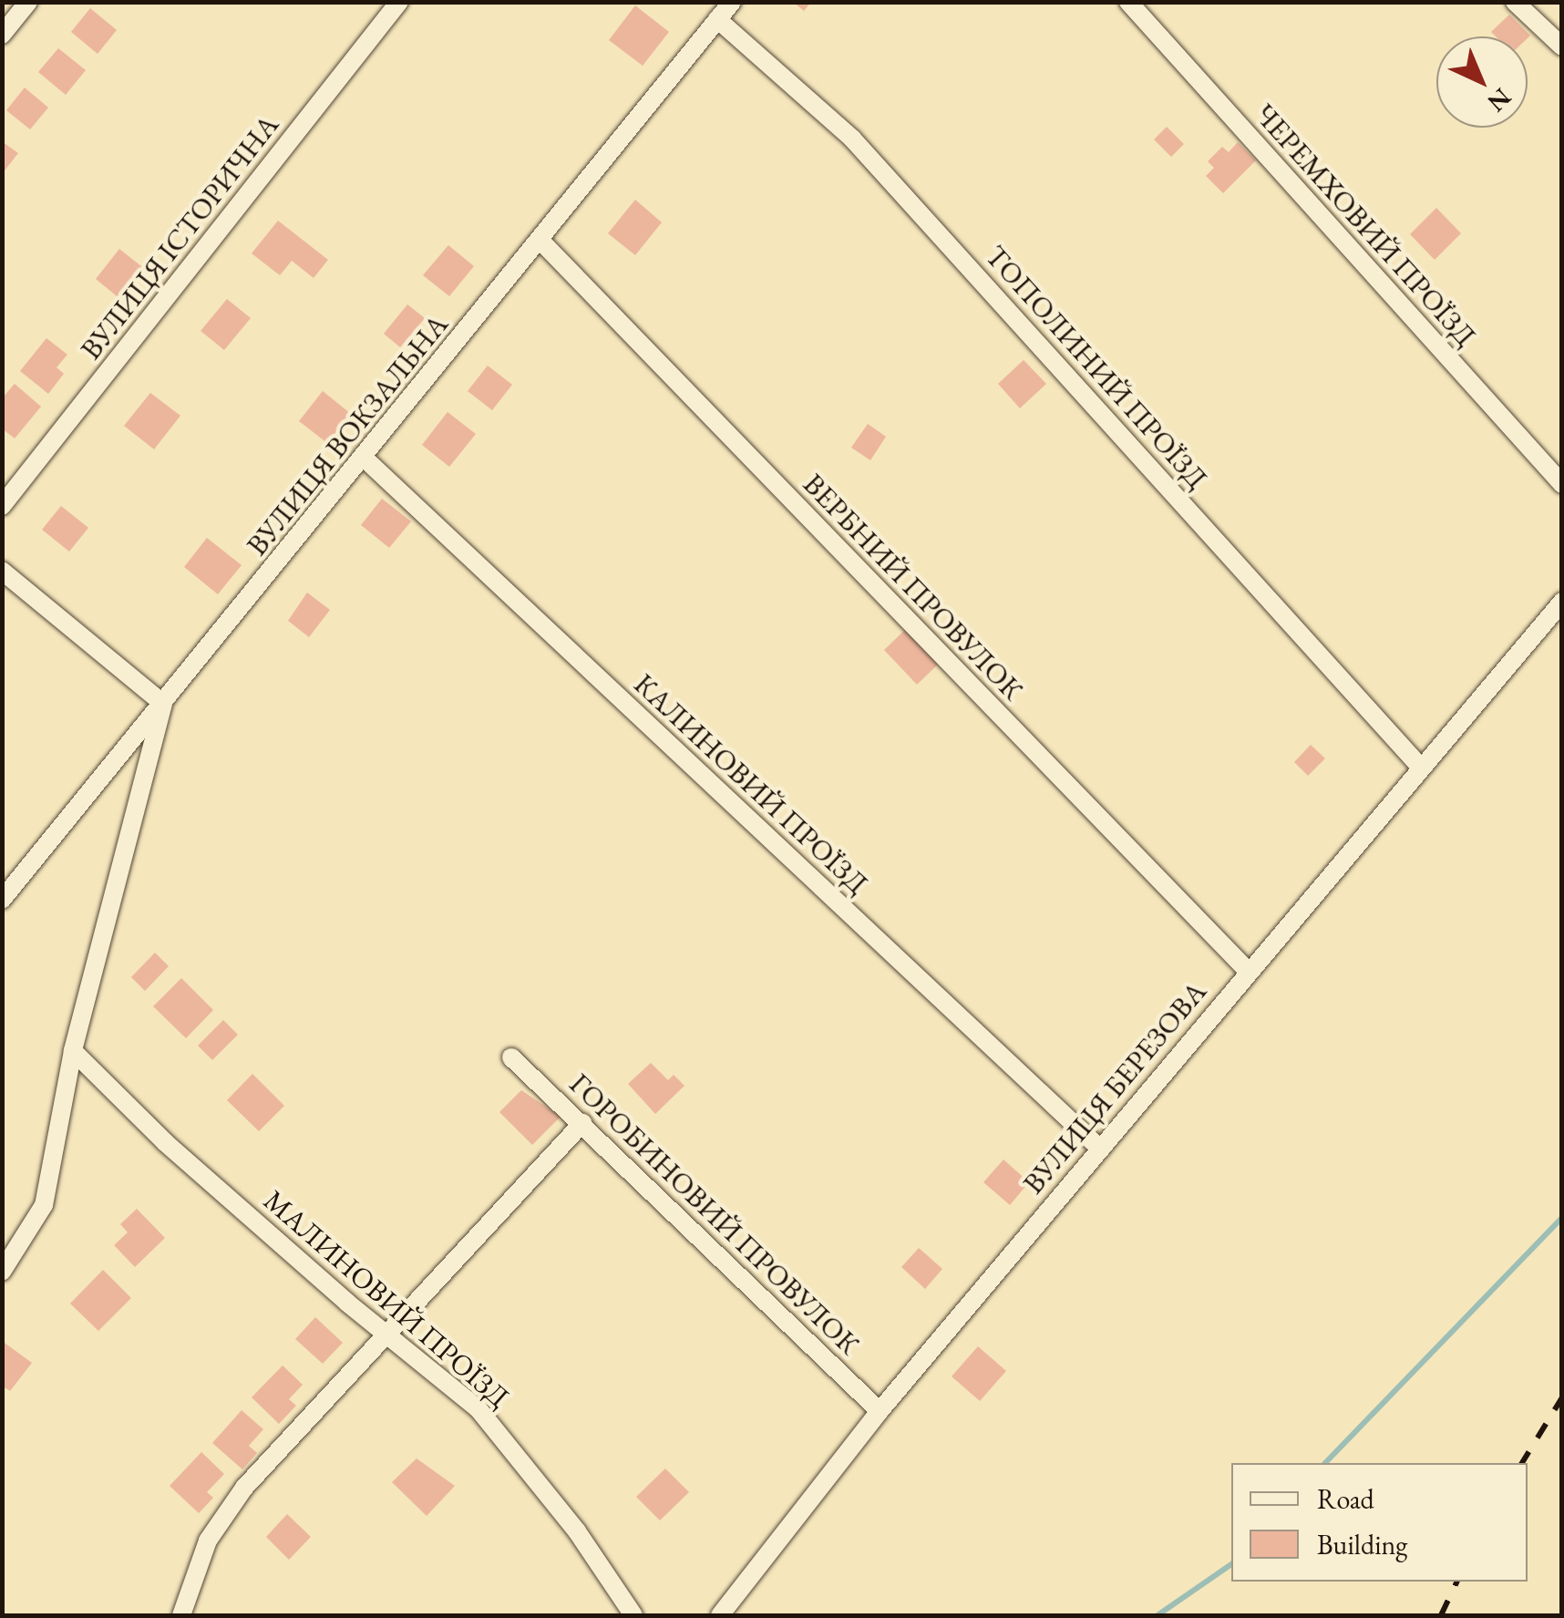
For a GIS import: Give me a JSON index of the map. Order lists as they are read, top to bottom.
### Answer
{
  "streets": {
    "street": [
      "ЧЕРЕМХОВИЙ ПРОЇЗД",
      "ВУЛИЦЯ ІСТОРИЧНА",
      "ТОПОЛИНИЙ ПРОЇЗД",
      "ВУЛИЦЯ ВОКЗАЛЬНА",
      "ВЕРБНИЙ ПРОВУЛОК",
      "КАЛИНОВИЙ ПРОЇЗД",
      "ВУЛИЦЯ БЕРЕЗОВА",
      "ГОРОБИНОВИЙ ПРОВУЛОК",
      "МАЛИНОВИЙ ПРОЇЗД"
    ]
  },
  "crossings": [
    ["ТОПОЛИНИЙ ПРОЇЗД", "ВУЛИЦЯ ВОКЗАЛЬНА"],
    ["ТОПОЛИНИЙ ПРОЇЗД", "ВУЛИЦЯ БЕРЕЗОВА"],
    ["ВУЛИЦЯ ВОКЗАЛЬНА", "ВЕРБНИЙ ПРОВУЛОК"],
    ["ВУЛИЦЯ ВОКЗАЛЬНА", "КАЛИНОВИЙ ПРОЇЗД"],
    ["ВЕРБНИЙ ПРОВУЛОК", "ВУЛИЦЯ БЕРЕЗОВА"],
    ["КАЛИНОВИЙ ПРОЇЗД", "ВУЛИЦЯ БЕРЕЗОВА"],
    ["ВУЛИЦЯ БЕРЕЗОВА", "ГОРОБИНОВИЙ ПРОВУЛОК"]
  ],
  "legend": ["Road", "Building"],
  "north": "bottom right"
}
